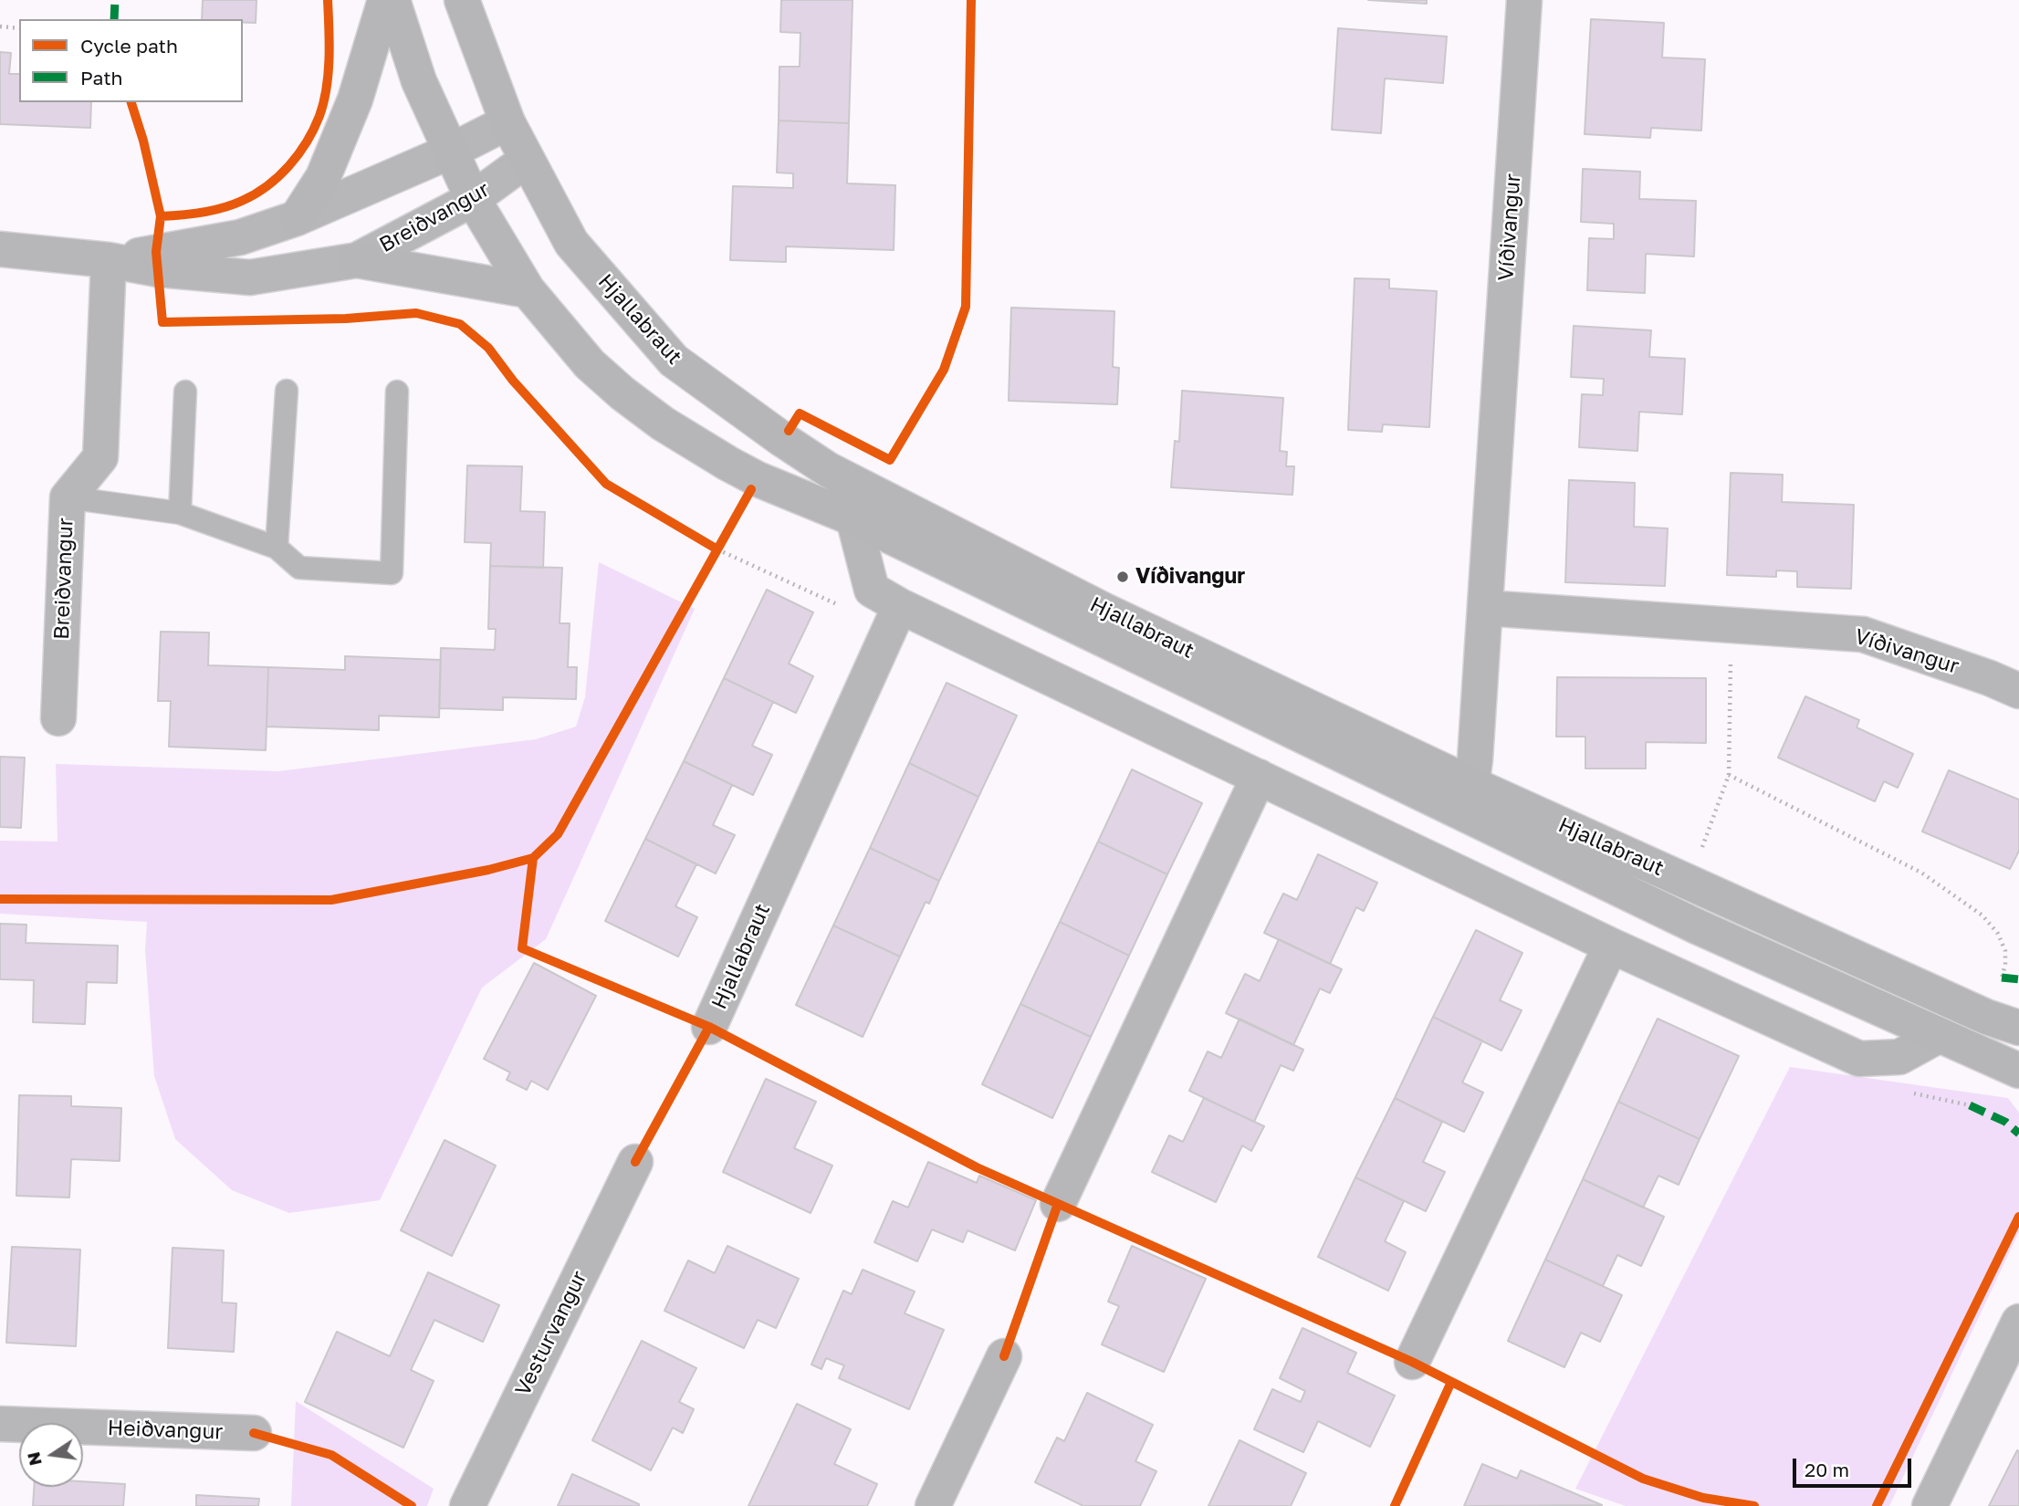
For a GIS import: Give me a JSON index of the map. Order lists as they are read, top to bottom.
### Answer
{
  "streets": {
    "main road": ["Hjallabraut"],
    "street": [
      "Breiðvangur",
      "Víðivangur",
      "Vesturvangur",
      "Heiðvangur"
    ]
  },
  "crossings": [
    ["Breiðvangur", "Hjallabraut"],
    ["Víðivangur", "Hjallabraut"]
  ],
  "places": ["Víðivangur"],
  "legend": ["Cycle path", "Path"],
  "scale_bar": "20 m",
  "north": "left"
}
